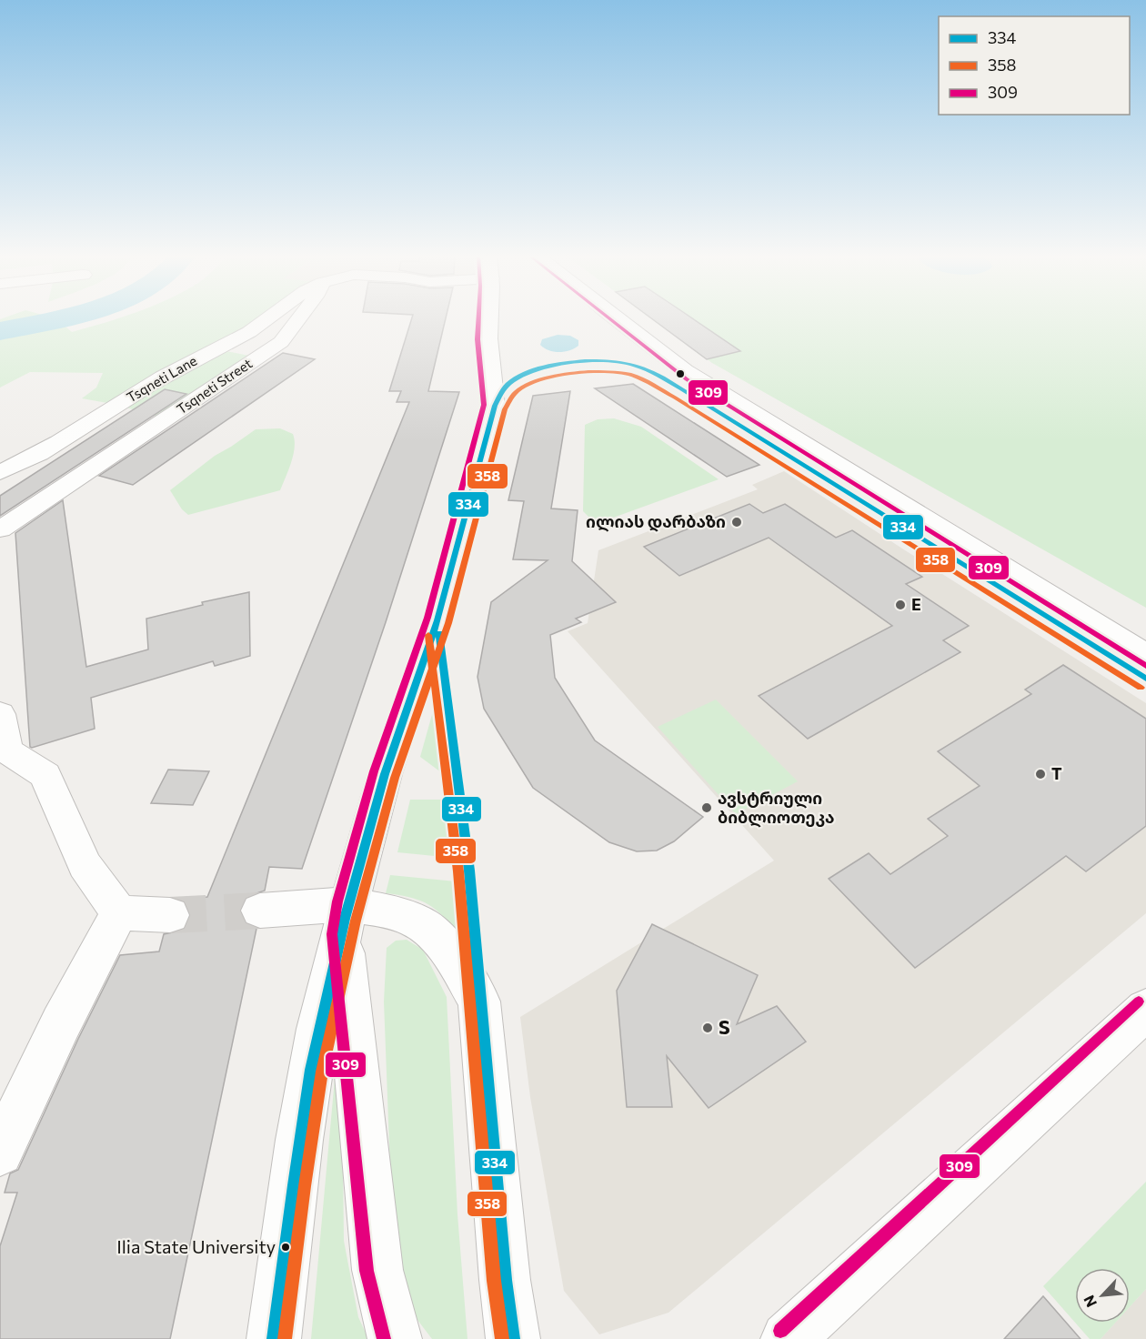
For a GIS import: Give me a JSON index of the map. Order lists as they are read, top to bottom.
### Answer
{
  "streets": {
    "main road": ["Tsqneti Lane", "Tsqneti Street"]
  },
  "places": [
    "ილიას დარბაზი",
    "E",
    "T",
    "ავსტრიული ბიბლიოთეკა",
    "S",
    "Ilia State University"
  ],
  "lines": ["transit line 309", "transit line 334", "transit line 358"],
  "legend": ["334", "358", "309"],
  "north": "bottom left"
}
